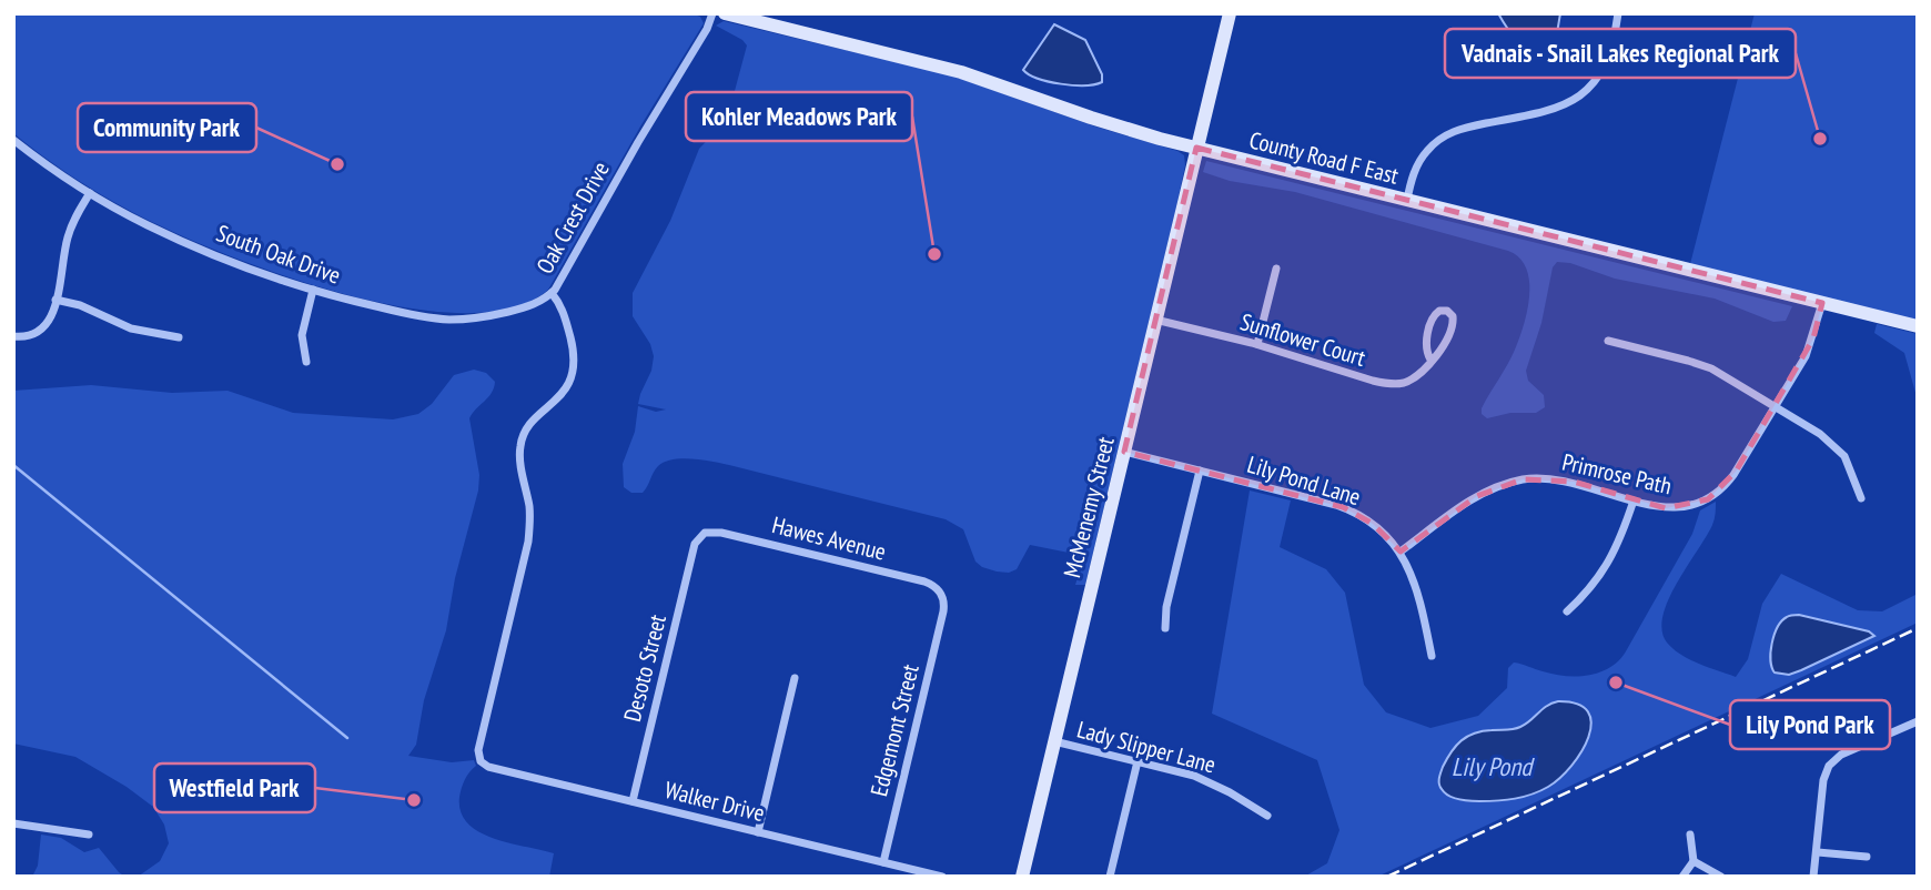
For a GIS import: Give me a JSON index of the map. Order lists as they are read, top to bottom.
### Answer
{
  "streets": {
    "street": [
      "County Road F East",
      "Oak Crest Drive",
      "South Oak Drive",
      "Sunflower Court",
      "Primrose Path",
      "Lily Pond Lane",
      "McMenemy Street",
      "Hawes Avenue",
      "Desoto Street",
      "Edgemont Street",
      "Lady Slipper Lane",
      "Walker Drive"
    ]
  },
  "crossings": [
    ["County Road F East", "Primrose Path"],
    ["County Road F East", "McMenemy Street"],
    ["Oak Crest Drive", "South Oak Drive"],
    ["Oak Crest Drive", "Walker Drive"],
    ["Sunflower Court", "McMenemy Street"],
    ["Primrose Path", "Lily Pond Lane"],
    ["Lily Pond Lane", "McMenemy Street"],
    ["McMenemy Street", "Lady Slipper Lane"],
    ["Hawes Avenue", "Desoto Street"],
    ["Hawes Avenue", "Edgemont Street"],
    ["Desoto Street", "Walker Drive"],
    ["Edgemont Street", "Walker Drive"]
  ],
  "water": ["Lily Pond"],
  "places": [
    "Vadnais - Snail Lakes Regional Park",
    "Community Park",
    "Kohler Meadows Park",
    "Lily Pond Park",
    "Westfield Park"
  ]
}
